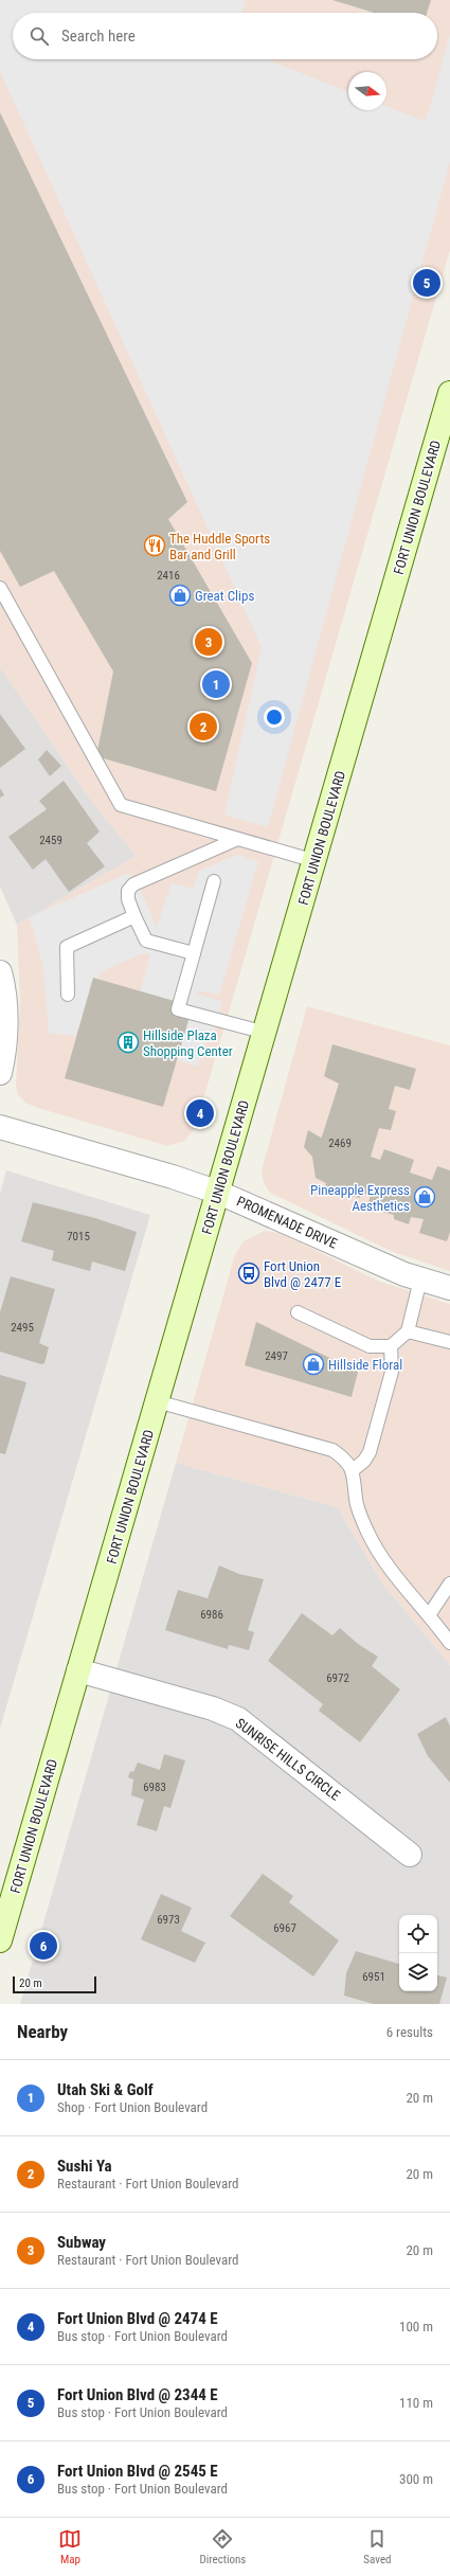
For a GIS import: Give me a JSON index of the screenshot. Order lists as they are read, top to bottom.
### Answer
{
  "streets": {
    "main road": ["FORT UNION BOULEVARD"],
    "street": ["PROMENADE DRIVE", "SUNRISE HILLS CIRCLE"]
  },
  "crossings": [
    ["FORT UNION BOULEVARD", "PROMENADE DRIVE"],
    ["FORT UNION BOULEVARD", "SUNRISE HILLS CIRCLE"]
  ],
  "places": {
    "restaurant": ["The Huddle Sports Bar and Grill"],
    "shop": ["Great Clips", "Pineapple Express Aesthetics", "Hillside Floral"],
    "building": ["Hillside Plaza Shopping Center"],
    "bus stop": ["Fort Union Blvd @ 2477 E"]
  },
  "house_numbers": [
    "2416",
    "2459",
    "2469",
    "7015",
    "2495",
    "2497",
    "6986",
    "6972",
    "6983",
    "6973",
    "6967",
    "6951"
  ],
  "scale_bar": "20 m",
  "north": "right",
  "page": {
    "search": "Search here",
    "pins": [
      "5",
      "3",
      "1",
      "2",
      "4",
      "6"
    ],
    "scale": "20 m",
    "heading": ["Nearby", "6 results"],
    "list": [
      {
        "mark": "1",
        "name": "Utah Ski & Golf",
        "note": "Shop · Fort Union Boulevard",
        "value": "20 m"
      },
      {
        "mark": "2",
        "name": "Sushi Ya",
        "note": "Restaurant · Fort Union Boulevard",
        "value": "20 m"
      },
      {
        "mark": "3",
        "name": "Subway",
        "note": "Restaurant · Fort Union Boulevard",
        "value": "20 m"
      },
      {
        "mark": "4",
        "name": "Fort Union Blvd @ 2474 E",
        "note": "Bus stop · Fort Union Boulevard",
        "value": "100 m"
      },
      {
        "mark": "5",
        "name": "Fort Union Blvd @ 2344 E",
        "note": "Bus stop · Fort Union Boulevard",
        "value": "110 m"
      },
      {
        "mark": "6",
        "name": "Fort Union Blvd @ 2545 E",
        "note": "Bus stop · Fort Union Boulevard",
        "value": "300 m"
      }
    ],
    "nav": ["Map", "Directions", "Saved"]
  }
}
